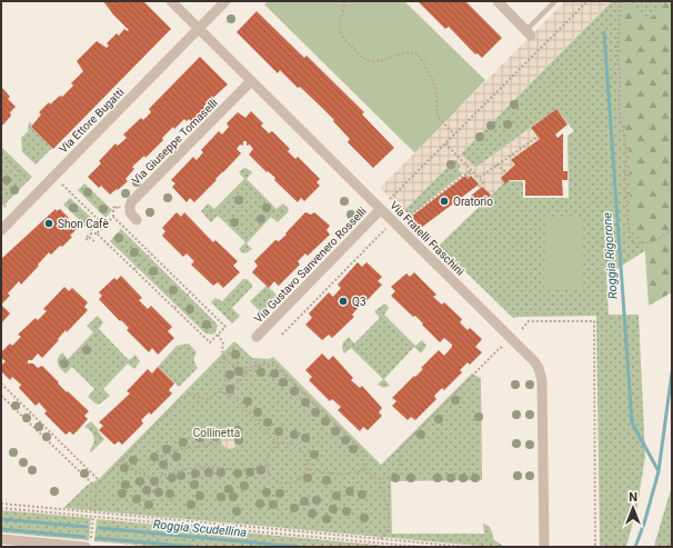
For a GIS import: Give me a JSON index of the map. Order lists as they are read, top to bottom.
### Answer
{
  "streets": {
    "street": [
      "Via Ettore Bugatti",
      "Via Giuseppe Tomaselli",
      "Via Fratelli Fraschini",
      "Via Gustavo Sanvenero Rosselli"
    ]
  },
  "crossings": [
    ["Via Ettore Bugatti", "Via Fratelli Fraschini"],
    ["Via Giuseppe Tomaselli", "Via Fratelli Fraschini"],
    ["Via Fratelli Fraschini", "Via Gustavo Sanvenero Rosselli"]
  ],
  "water": ["Roggia Rigorone", "Roggia Scudellina"],
  "parks": ["Collinetta"],
  "places": ["Oratorio", "Shon Cafè", "Q3"],
  "north": "top"
}
